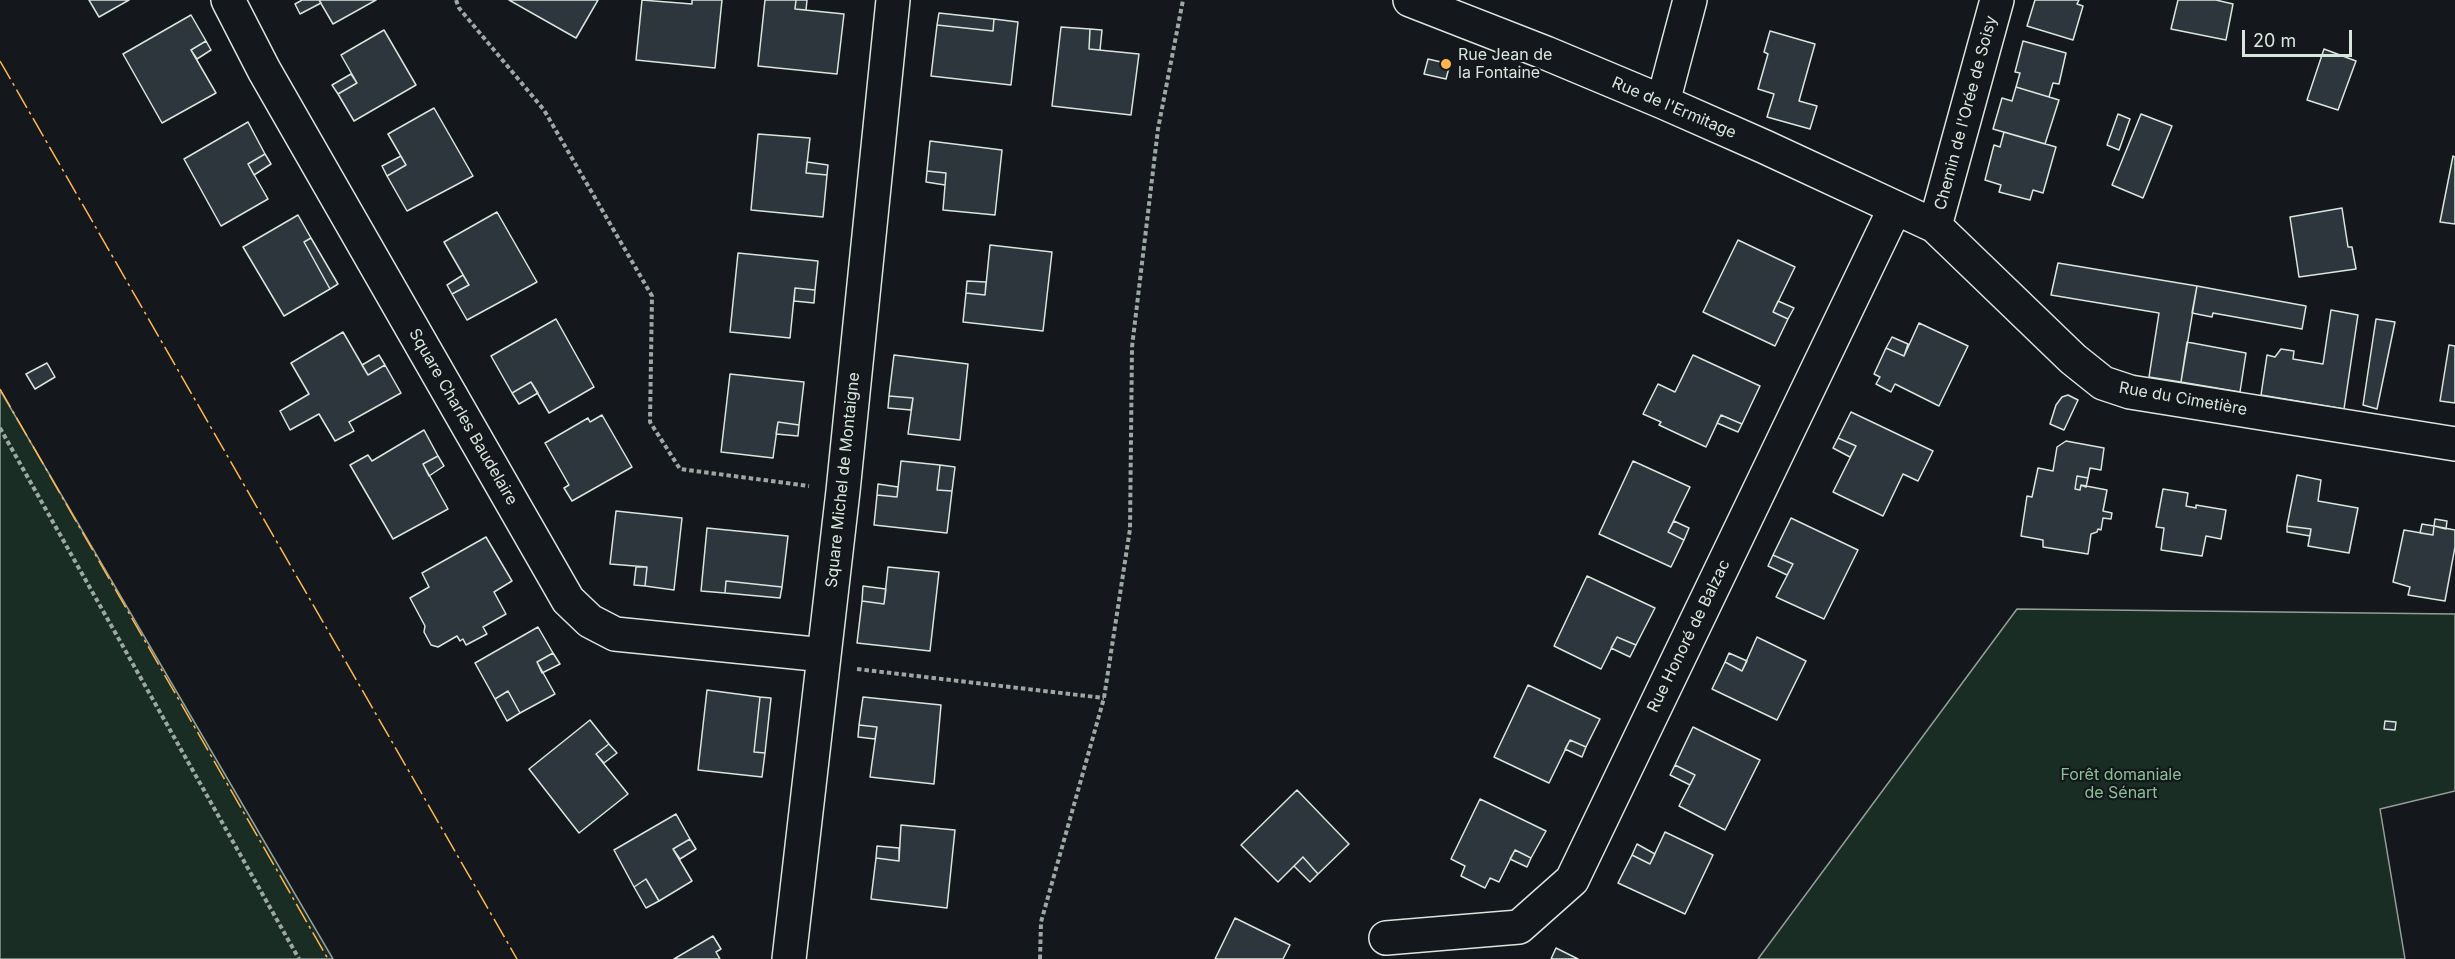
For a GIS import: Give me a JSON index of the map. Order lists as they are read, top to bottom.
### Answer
{
  "streets": {
    "street": [
      "Rue de l'Ermitage",
      "Chemin de l'Orée de Soisy",
      "Rue du Cimetière",
      "Square Charles Baudelaire",
      "Square Michel de Montaigne",
      "Rue Honoré de Balzac"
    ]
  },
  "crossings": [
    ["Rue de l'Ermitage", "Chemin de l'Orée de Soisy"],
    ["Rue de l'Ermitage", "Rue du Cimetière"],
    ["Rue de l'Ermitage", "Rue Honoré de Balzac"],
    ["Chemin de l'Orée de Soisy", "Rue du Cimetière"],
    ["Square Charles Baudelaire", "Square Michel de Montaigne"]
  ],
  "parks": ["Forêt domaniale de Sénart"],
  "places": ["Rue Jean de la Fontaine"],
  "scale_bar": "20 m"
}
